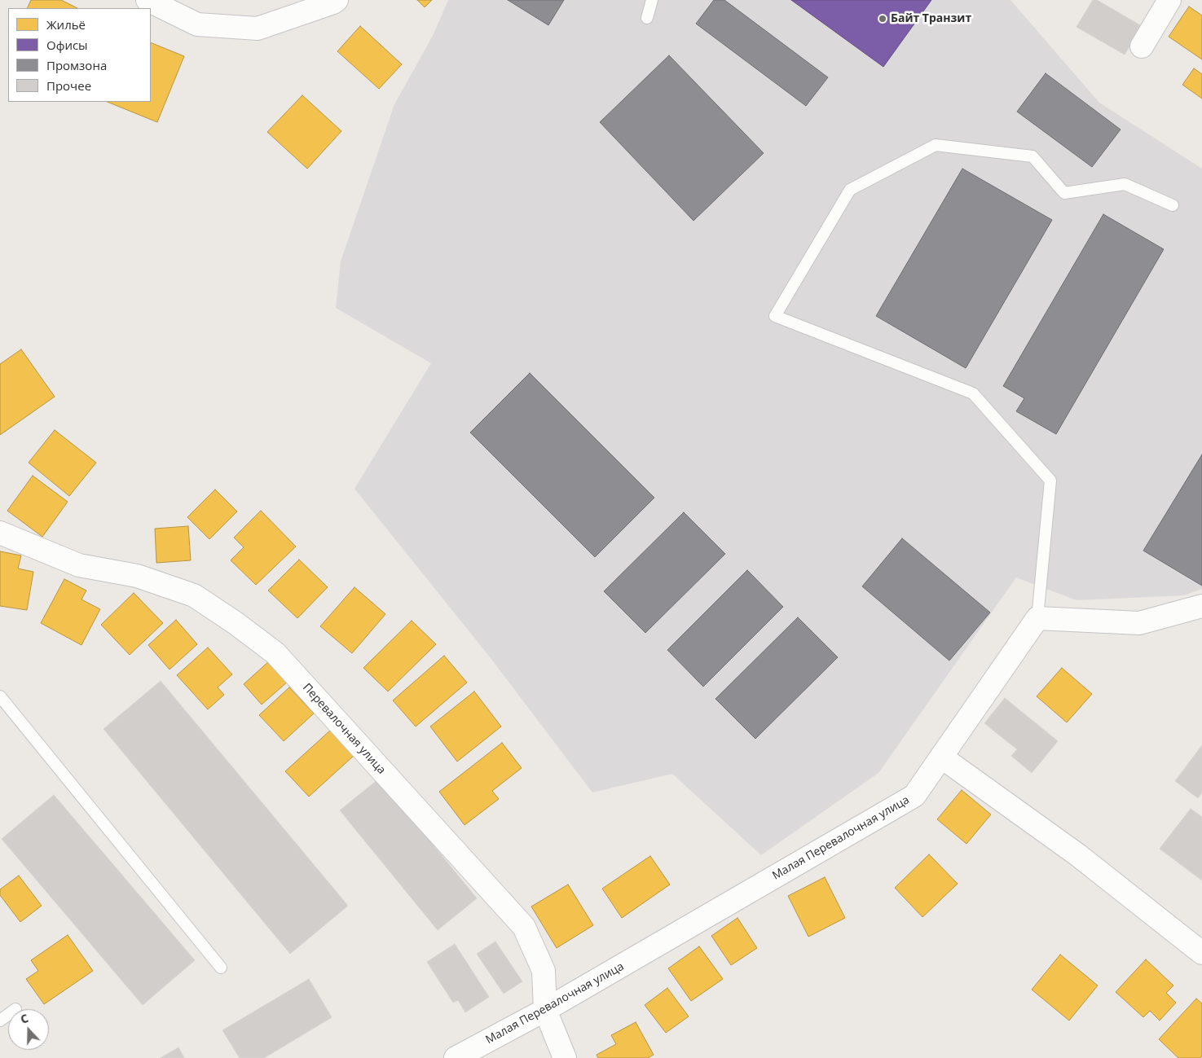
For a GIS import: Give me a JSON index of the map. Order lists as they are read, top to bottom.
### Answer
{
  "streets": {
    "street": ["Перевалочная улица", "Малая Перевалочная улица"]
  },
  "crossings": [
    ["Перевалочная улица", "Малая Перевалочная улица"]
  ],
  "places": ["Байт Транзит"],
  "legend": [
    "Жильё",
    "Офисы",
    "Промзона",
    "Прочее"
  ],
  "north": "top"
}
